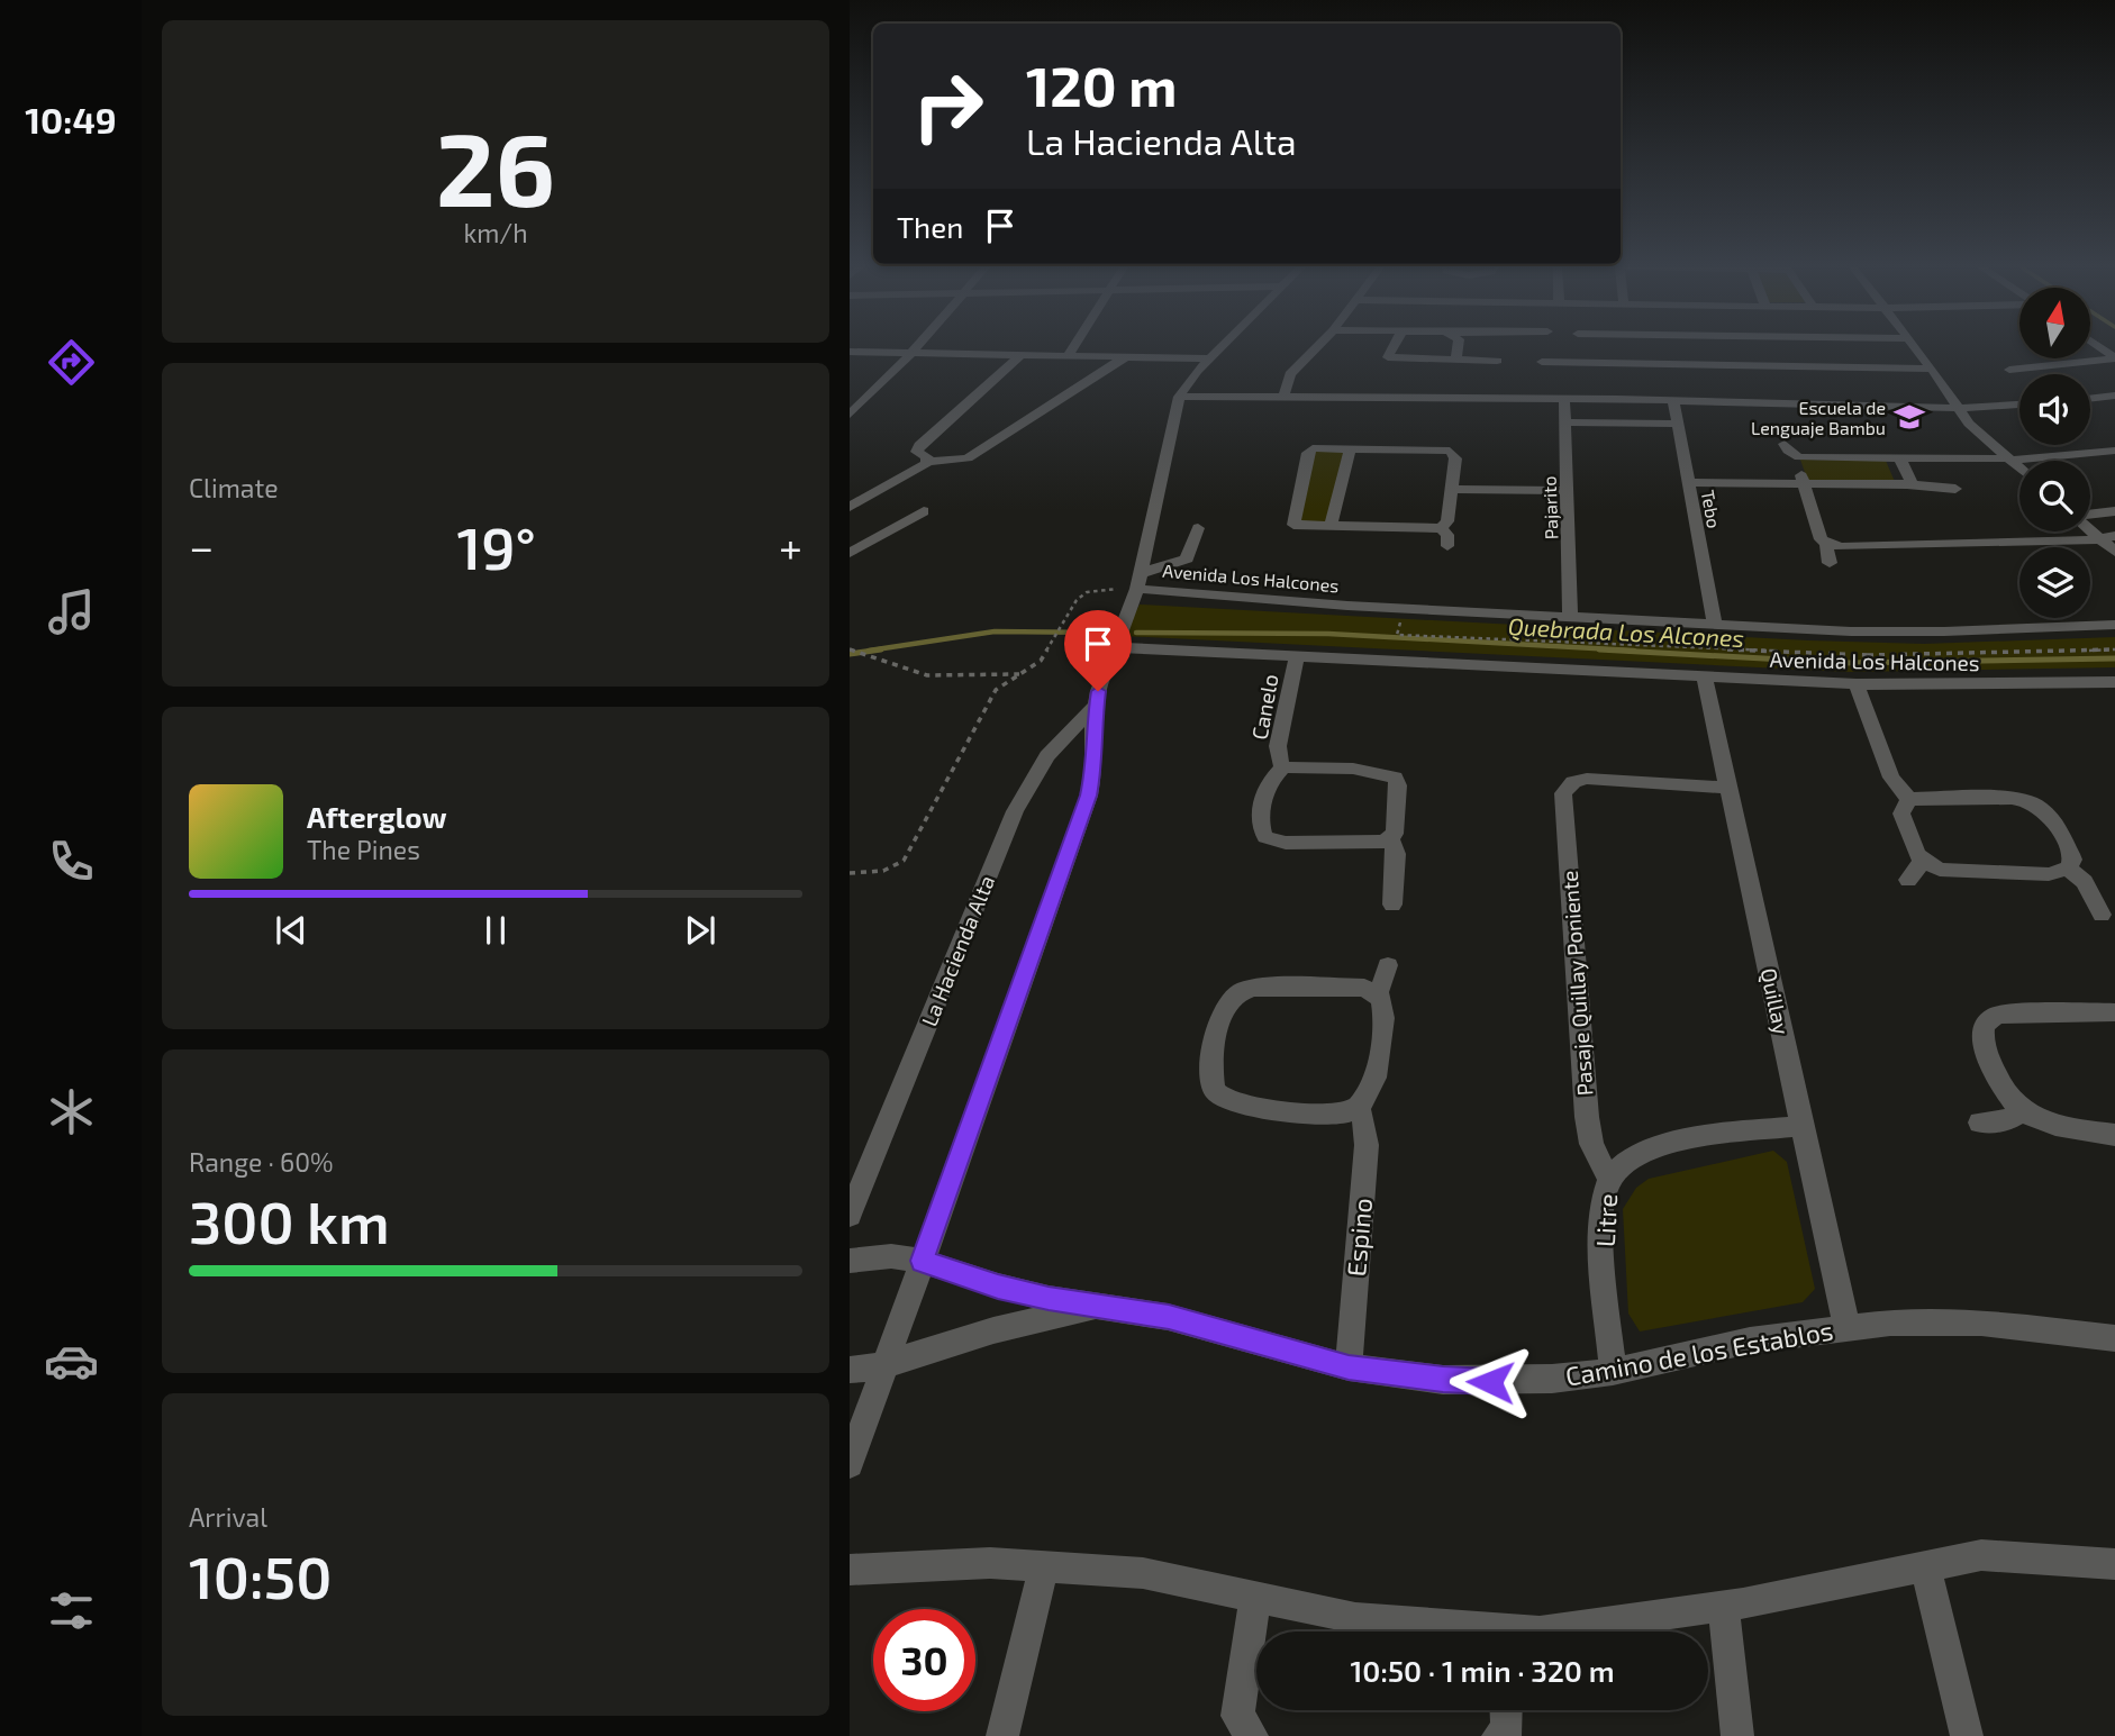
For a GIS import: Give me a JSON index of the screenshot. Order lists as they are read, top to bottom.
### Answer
{
  "streets": {
    "street": [
      "Pajarito",
      "Tebo",
      "Avenida Los Halcones",
      "Canelo",
      "La Hacienda Alta",
      "Pasaje Quillay Poniente",
      "Quillay",
      "Litre",
      "Espino",
      "Camino de los Establos"
    ]
  },
  "crossings": [
    ["Pajarito", "Avenida Los Halcones"],
    ["Tebo", "Avenida Los Halcones"],
    ["Avenida Los Halcones", "Canelo"],
    ["Avenida Los Halcones", "La Hacienda Alta"],
    ["Avenida Los Halcones", "Quillay"],
    ["La Hacienda Alta", "Camino de los Establos"],
    ["Pasaje Quillay Poniente", "Quillay"],
    ["Pasaje Quillay Poniente", "Litre"],
    ["Quillay", "Litre"],
    ["Quillay", "Camino de los Establos"],
    ["Litre", "Camino de los Establos"],
    ["Espino", "Camino de los Establos"]
  ],
  "water": ["Quebrada Los Alcones"],
  "places": {
    "school or university": ["Escuela de Lenguaje Bambu"]
  },
  "north": "top",
  "page": {
    "tabs": "10:49",
    "tile": [
      ["26", "km/h"],
      "Climate",
      ["Range · 60%", "300 km"],
      ["Arrival", "10:50"]
    ],
    "turn": ["120 m", "La Hacienda Alta"],
    "then": "Then",
    "heat": ["−", "19°", "+"],
    "song": ["Afterglow", "The Pines"],
    "limit": "30",
    "trip": "10:50 · 1 min · 320 m"
  }
}
